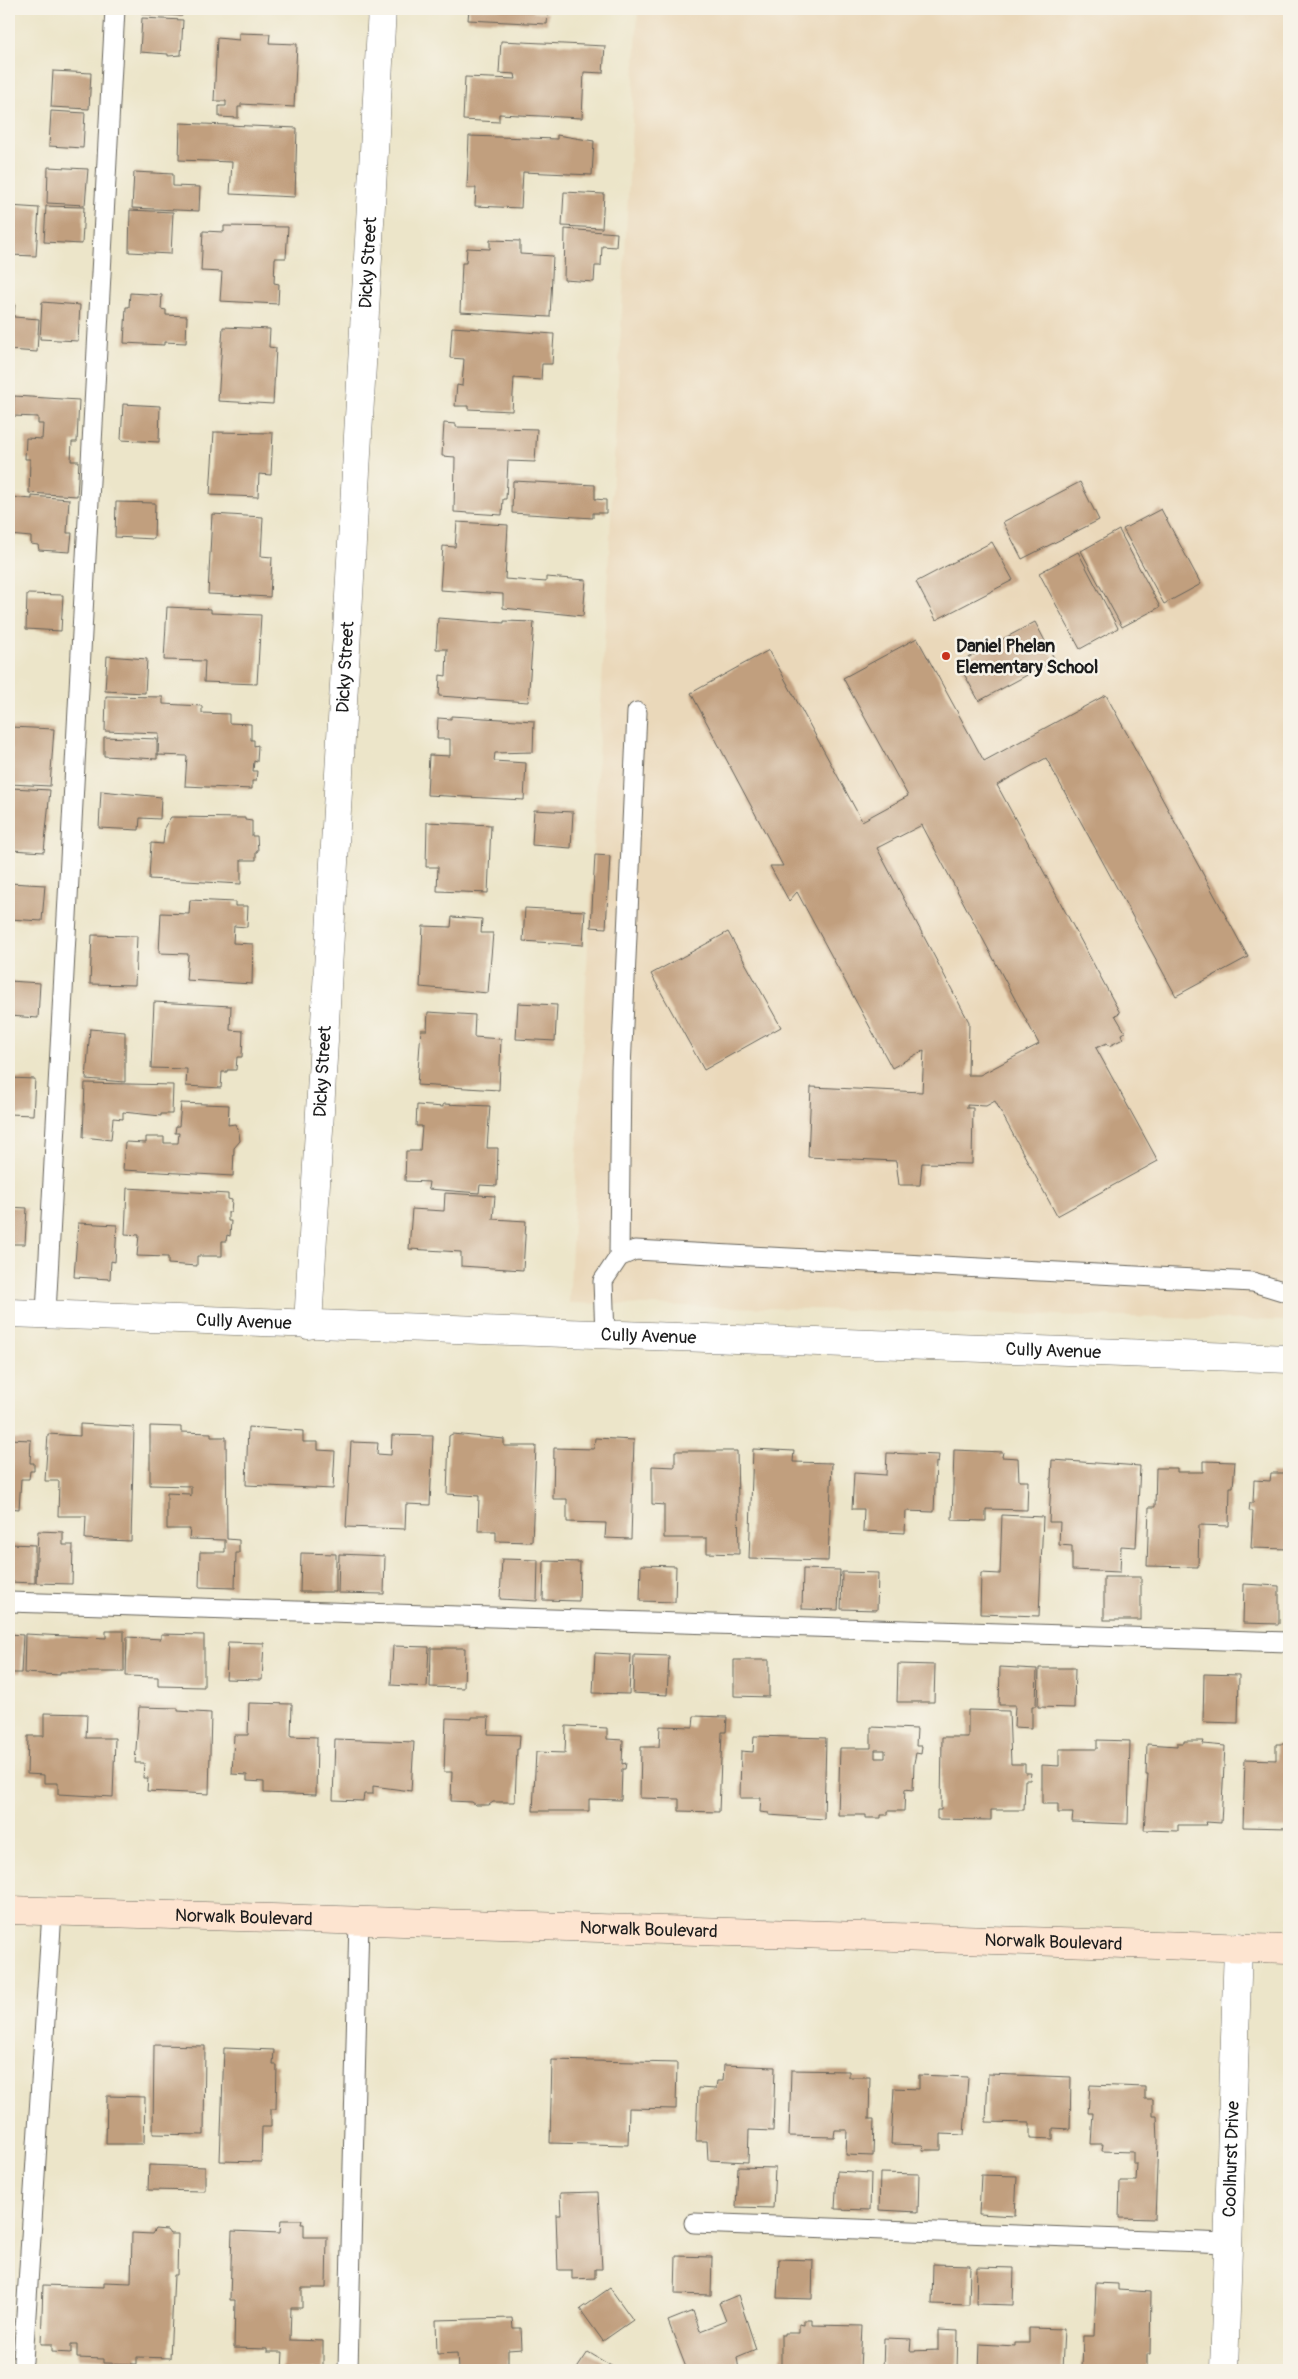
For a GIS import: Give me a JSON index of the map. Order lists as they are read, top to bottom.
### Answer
{
  "streets": {
    "main road": ["Norwalk Boulevard"],
    "street": ["Dicky Street", "Cully Avenue", "Coolhurst Drive"]
  },
  "crossings": [
    ["Dicky Street", "Cully Avenue"],
    ["Norwalk Boulevard", "Coolhurst Drive"]
  ],
  "places": ["Daniel Phelan Elementary School"]
}
